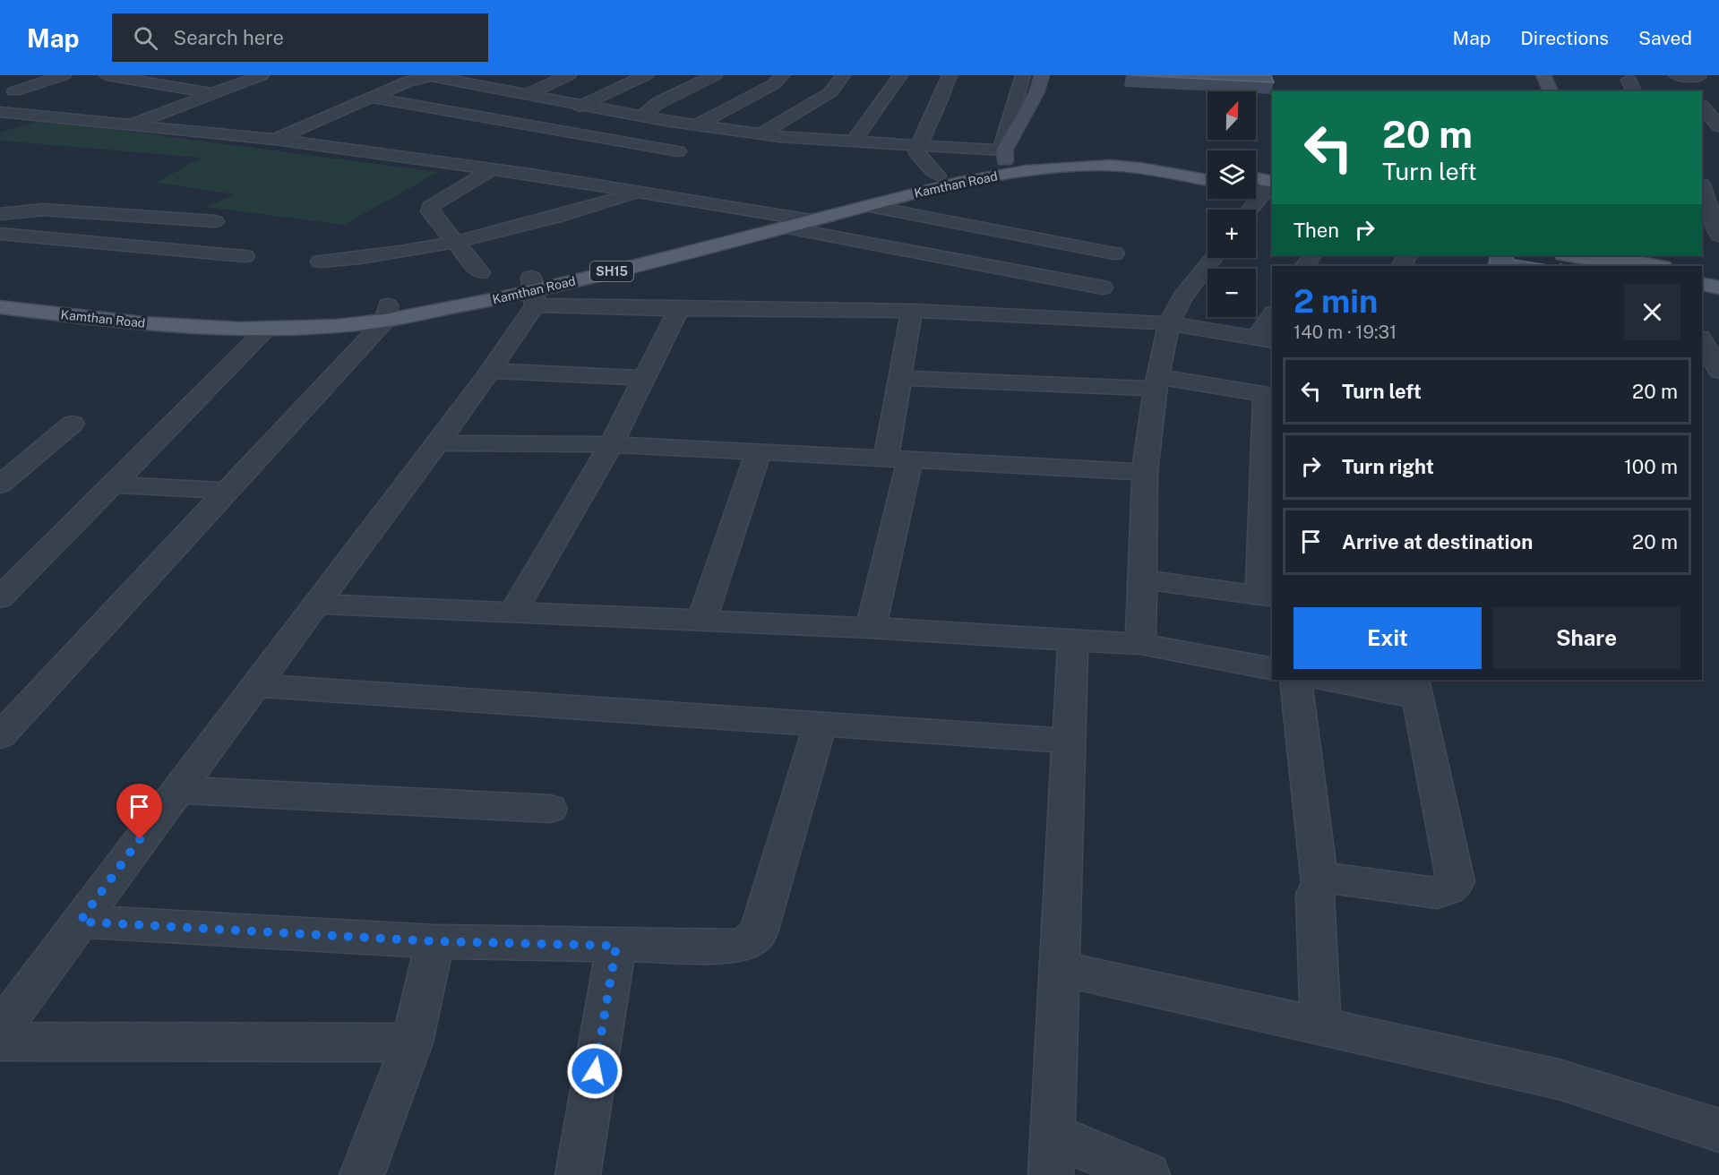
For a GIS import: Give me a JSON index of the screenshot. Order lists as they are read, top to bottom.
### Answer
{
  "streets": {
    "main road": ["Kamthan Road", "SH15"]
  },
  "north": "top",
  "page": {
    "header": "Map",
    "search": "Search here",
    "nav": ["Map", "Directions", "Saved"],
    "map_buttons": ["+", "−"],
    "turn": ["20 m", "Turn left"],
    "then": "Then",
    "heading": ["2 min", "140 m · 19:31"],
    "list": [
      {
        "name": "Turn left",
        "value": "20 m"
      },
      {
        "name": "Turn right",
        "value": "100 m"
      },
      {
        "name": "Arrive at destination",
        "value": "20 m"
      }
    ],
    "buttons": ["Exit", "Share"]
  }
}
